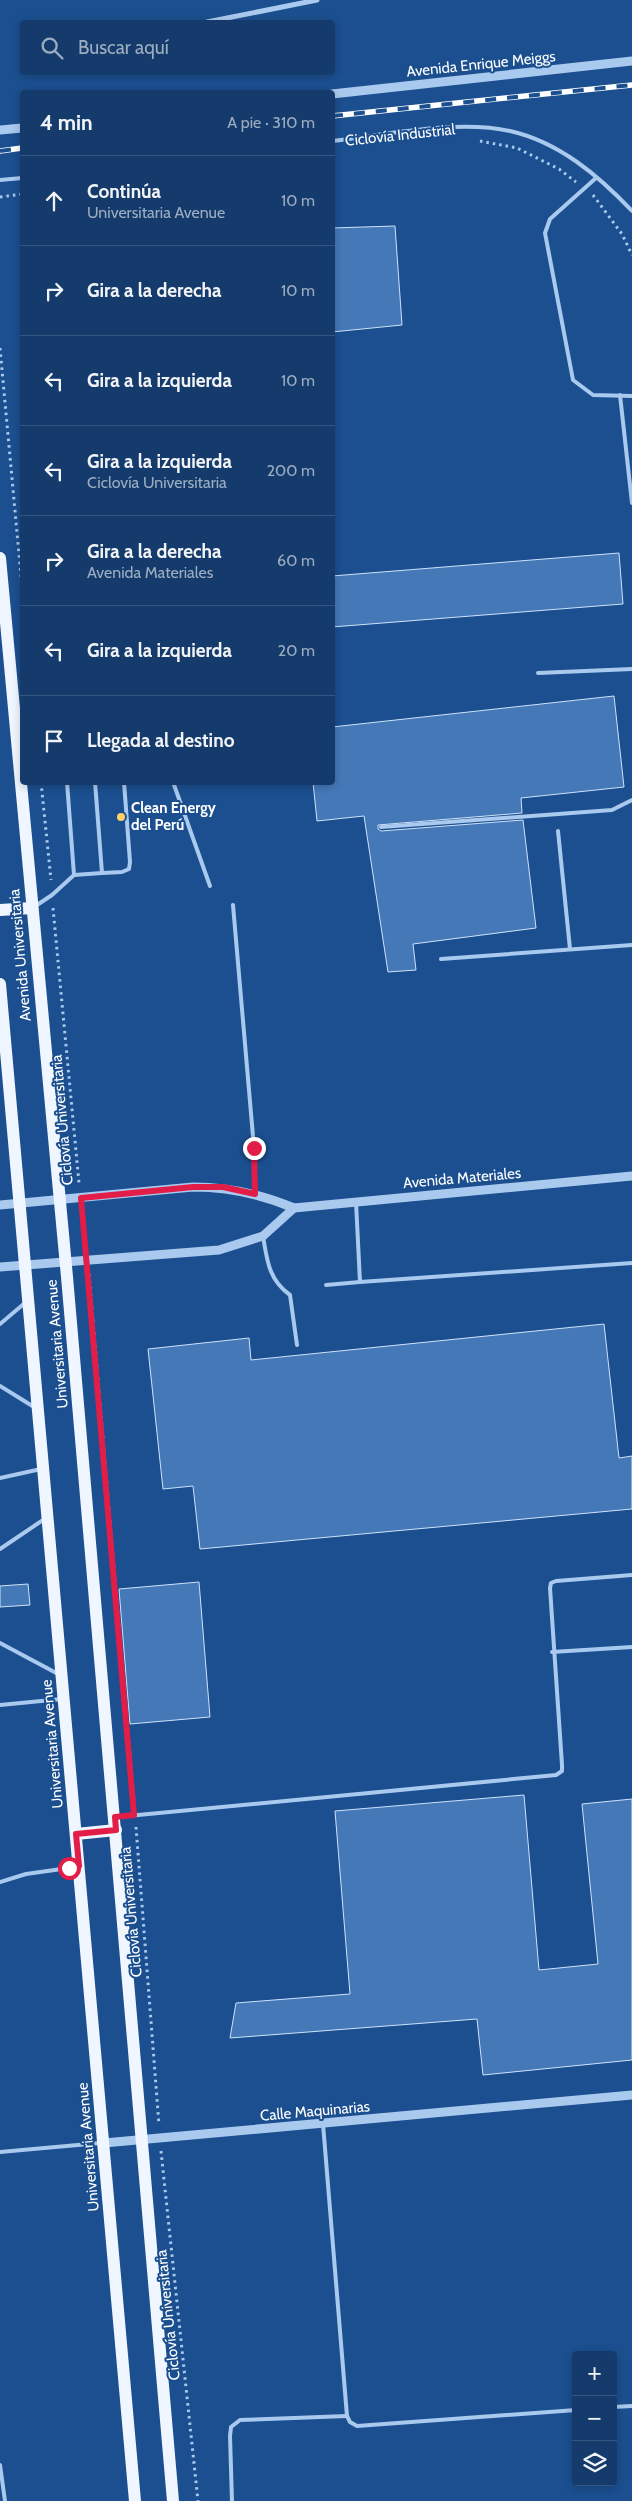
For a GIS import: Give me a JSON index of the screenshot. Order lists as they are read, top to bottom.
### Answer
{
  "streets": {
    "main road": ["Avenida Universitaria", "Universitaria Avenue"],
    "street": ["Avenida Enrique Meiggs", "Avenida Materiales", "Calle Maquinarias"],
    "path": ["Ciclovía Industrial", "Ciclovía Universitaria"]
  },
  "crossings": [
    ["Avenida Universitaria", "Avenida Materiales"],
    ["Avenida Universitaria", "Universitaria Avenue"],
    ["Ciclovía Universitaria", "Avenida Materiales"],
    ["Ciclovía Universitaria", "Calle Maquinarias"],
    ["Avenida Materiales", "Universitaria Avenue"],
    ["Universitaria Avenue", "Calle Maquinarias"]
  ],
  "places": ["Clean Energy del Perú"],
  "page": {
    "search": "Buscar aquí",
    "heading": ["4 min", "A pie · 310 m"],
    "list": [
      ["Continúa", "Universitaria Avenue", "10 m"],
      ["Gira a la derecha", "10 m"],
      ["Gira a la izquierda", "10 m"],
      ["Gira a la izquierda", "Ciclovía Universitaria", "200 m"],
      ["Gira a la derecha", "Avenida Materiales", "60 m"],
      ["Gira a la izquierda", "20 m"],
      "Llegada al destino"
    ],
    "map_buttons": ["+", "−"]
  }
}
